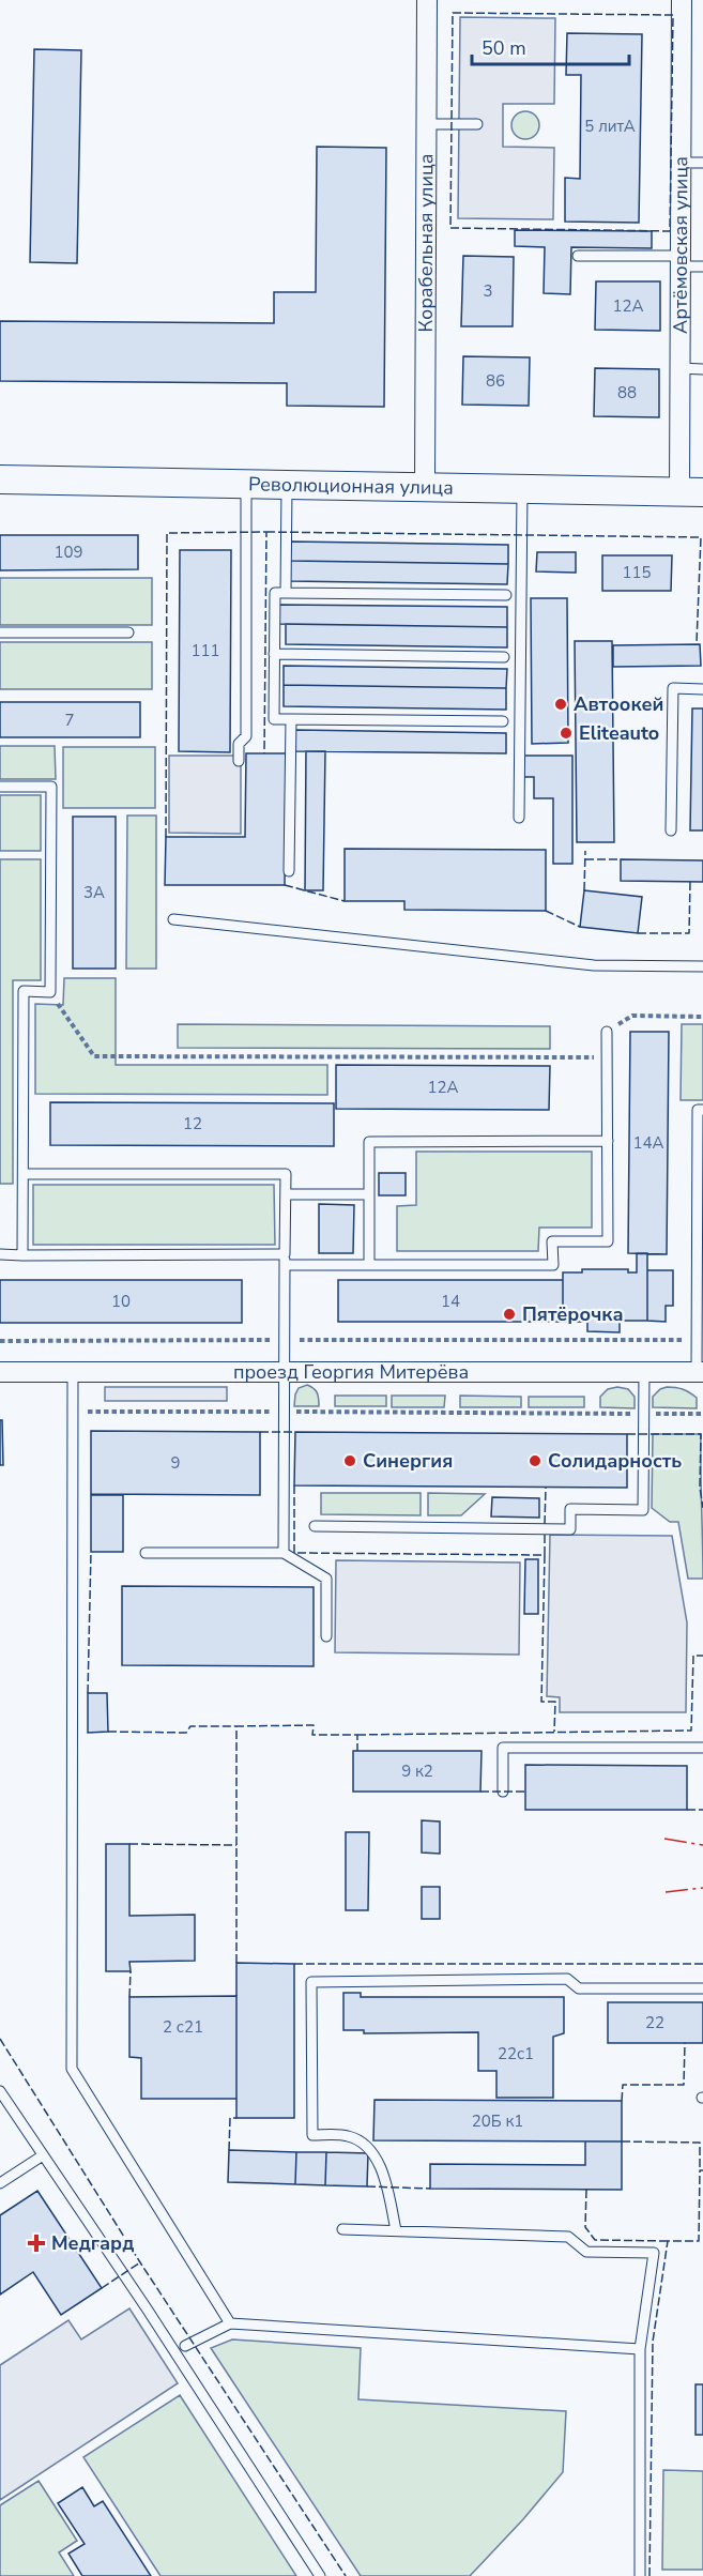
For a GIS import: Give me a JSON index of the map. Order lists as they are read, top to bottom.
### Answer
{
  "streets": {
    "main road": ["Революционная улица"],
    "street": ["Корабельная улица", "Артёмовская улица", "проезд Георгия Митерёва"]
  },
  "crossings": [
    ["Корабельная улица", "Революционная улица"],
    ["Артёмовская улица", "Революционная улица"]
  ],
  "places": {
    "other": [
      "Автоокей",
      "Eliteauto",
      "Пятёрочка",
      "Синергия",
      "Солидарность"
    ],
    "health": ["Медгард"]
  },
  "house_numbers": [
    "5 литА",
    "3",
    "12А",
    "86",
    "88",
    "109",
    "115",
    "111",
    "7",
    "3А",
    "12А",
    "12",
    "14А",
    "10",
    "14",
    "9",
    "9 к2",
    "22",
    "2 с21",
    "22с1",
    "20Б к1"
  ],
  "scale_bar": "50 m"
}
